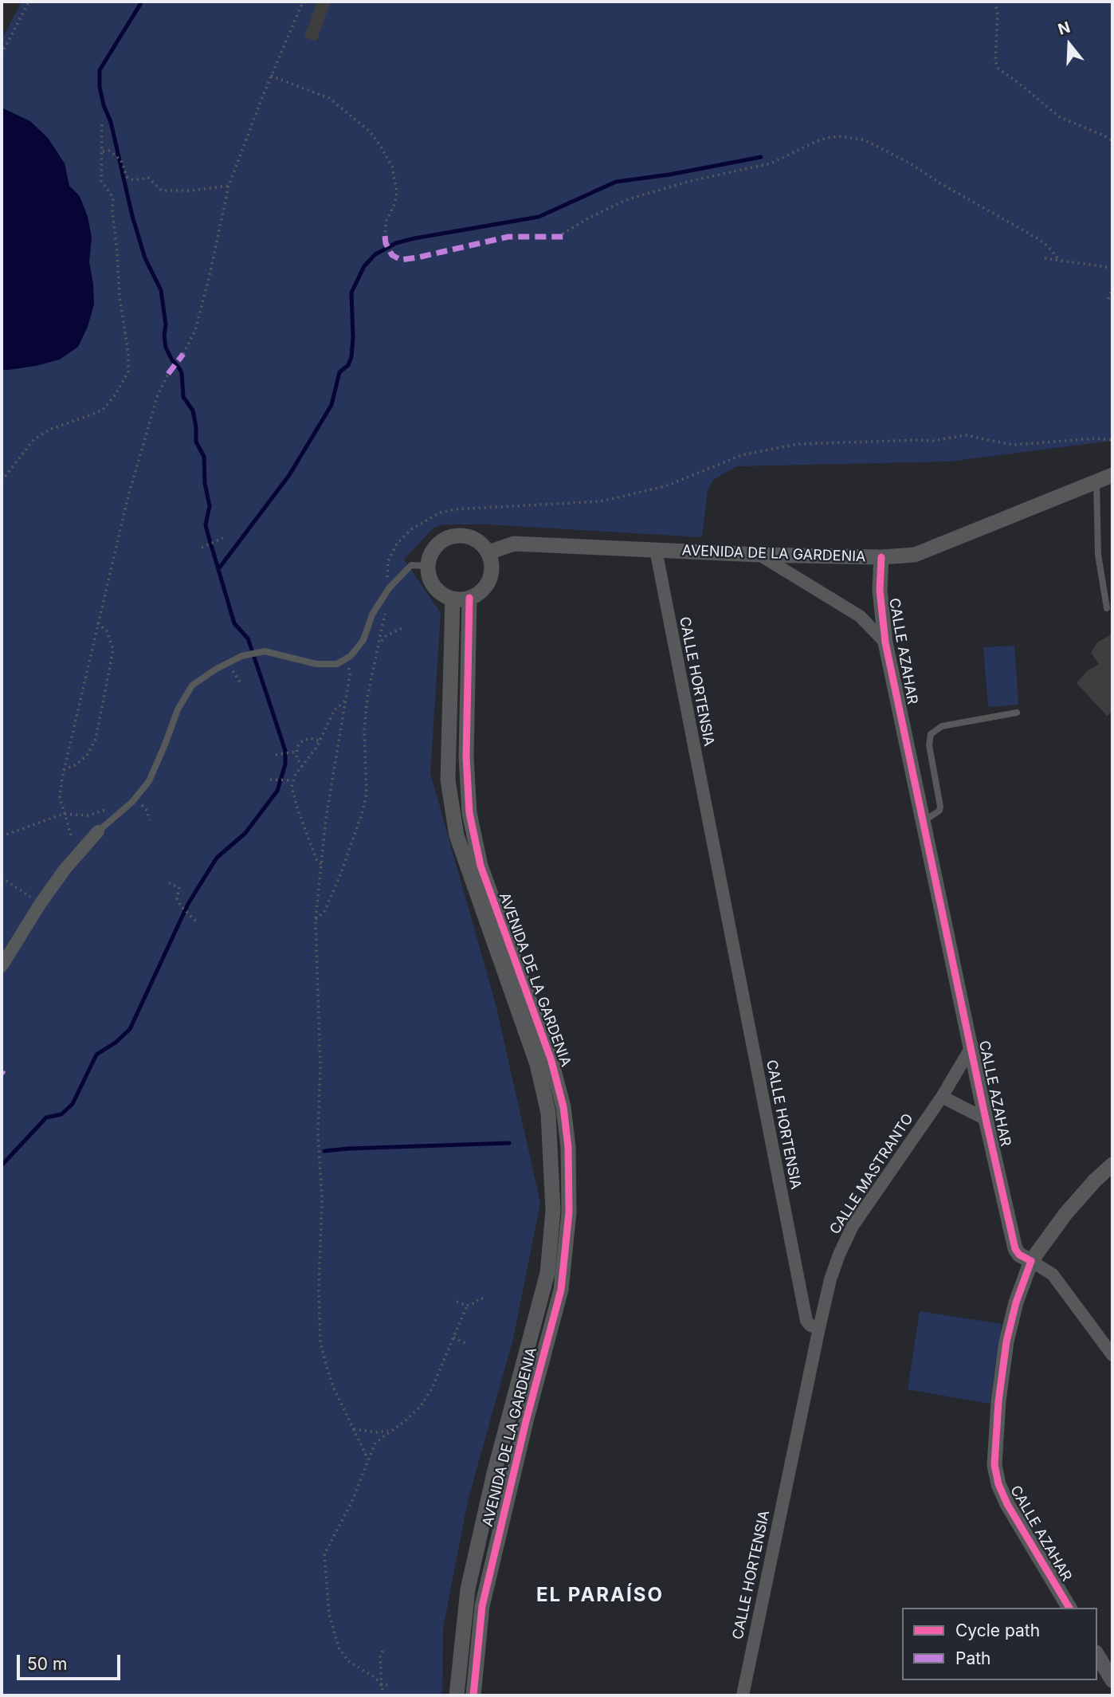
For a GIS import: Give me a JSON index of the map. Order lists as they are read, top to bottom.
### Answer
{
  "streets": {
    "street": [
      "AVENIDA DE LA GARDENIA",
      "CALLE AZAHAR",
      "CALLE HORTENSIA",
      "CALLE MASTRANTO"
    ]
  },
  "crossings": [
    ["AVENIDA DE LA GARDENIA", "CALLE AZAHAR"],
    ["AVENIDA DE LA GARDENIA", "CALLE HORTENSIA"],
    ["CALLE AZAHAR", "CALLE MASTRANTO"],
    ["CALLE HORTENSIA", "CALLE MASTRANTO"]
  ],
  "districts": ["EL PARAÍSO"],
  "legend": ["Cycle path", "Path"],
  "scale_bar": "50 m",
  "north": "top"
}
